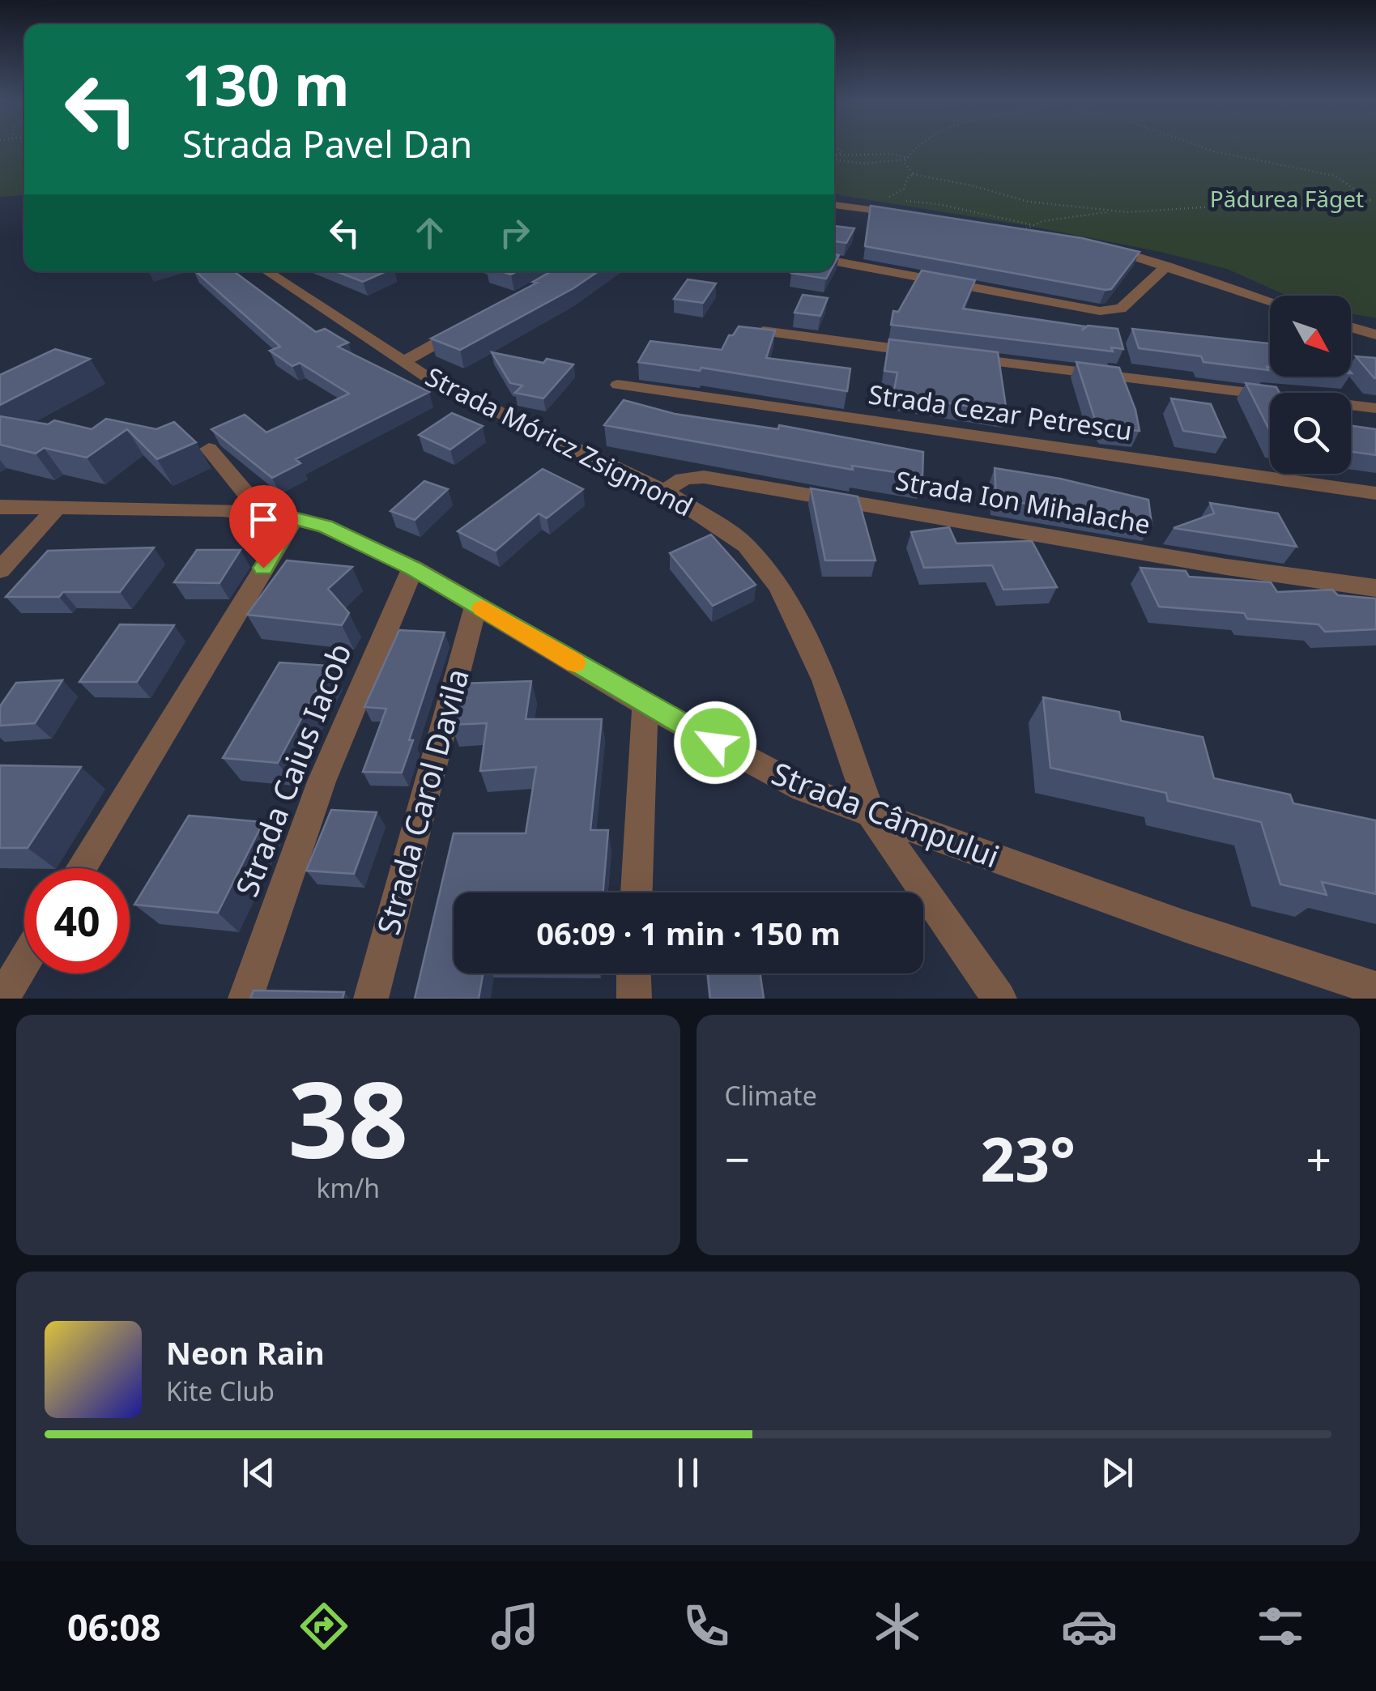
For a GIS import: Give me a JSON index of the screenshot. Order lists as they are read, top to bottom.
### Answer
{
  "streets": {
    "street": [
      "Strada Cezar Petrescu",
      "Strada Móricz Zsigmond",
      "Strada Ion Mihalache",
      "Strada Caius Iacob",
      "Strada Carol Davila",
      "Strada Câmpului"
    ]
  },
  "crossings": [
    ["Strada Móricz Zsigmond", "Strada Ion Mihalache"],
    ["Strada Móricz Zsigmond", "Strada Câmpului"],
    ["Strada Caius Iacob", "Strada Câmpului"],
    ["Strada Carol Davila", "Strada Câmpului"]
  ],
  "parks": ["Pădurea Făget"],
  "north": "bottom right",
  "page": {
    "turn": ["130 m", "Strada Pavel Dan"],
    "limit": "40",
    "trip": "06:09 · 1 min · 150 m",
    "tile": [
      ["38", "km/h"],
      "Climate"
    ],
    "heat": ["−", "23°", "+"],
    "song": ["Neon Rain", "Kite Club"],
    "tabs": "06:08"
  }
}
